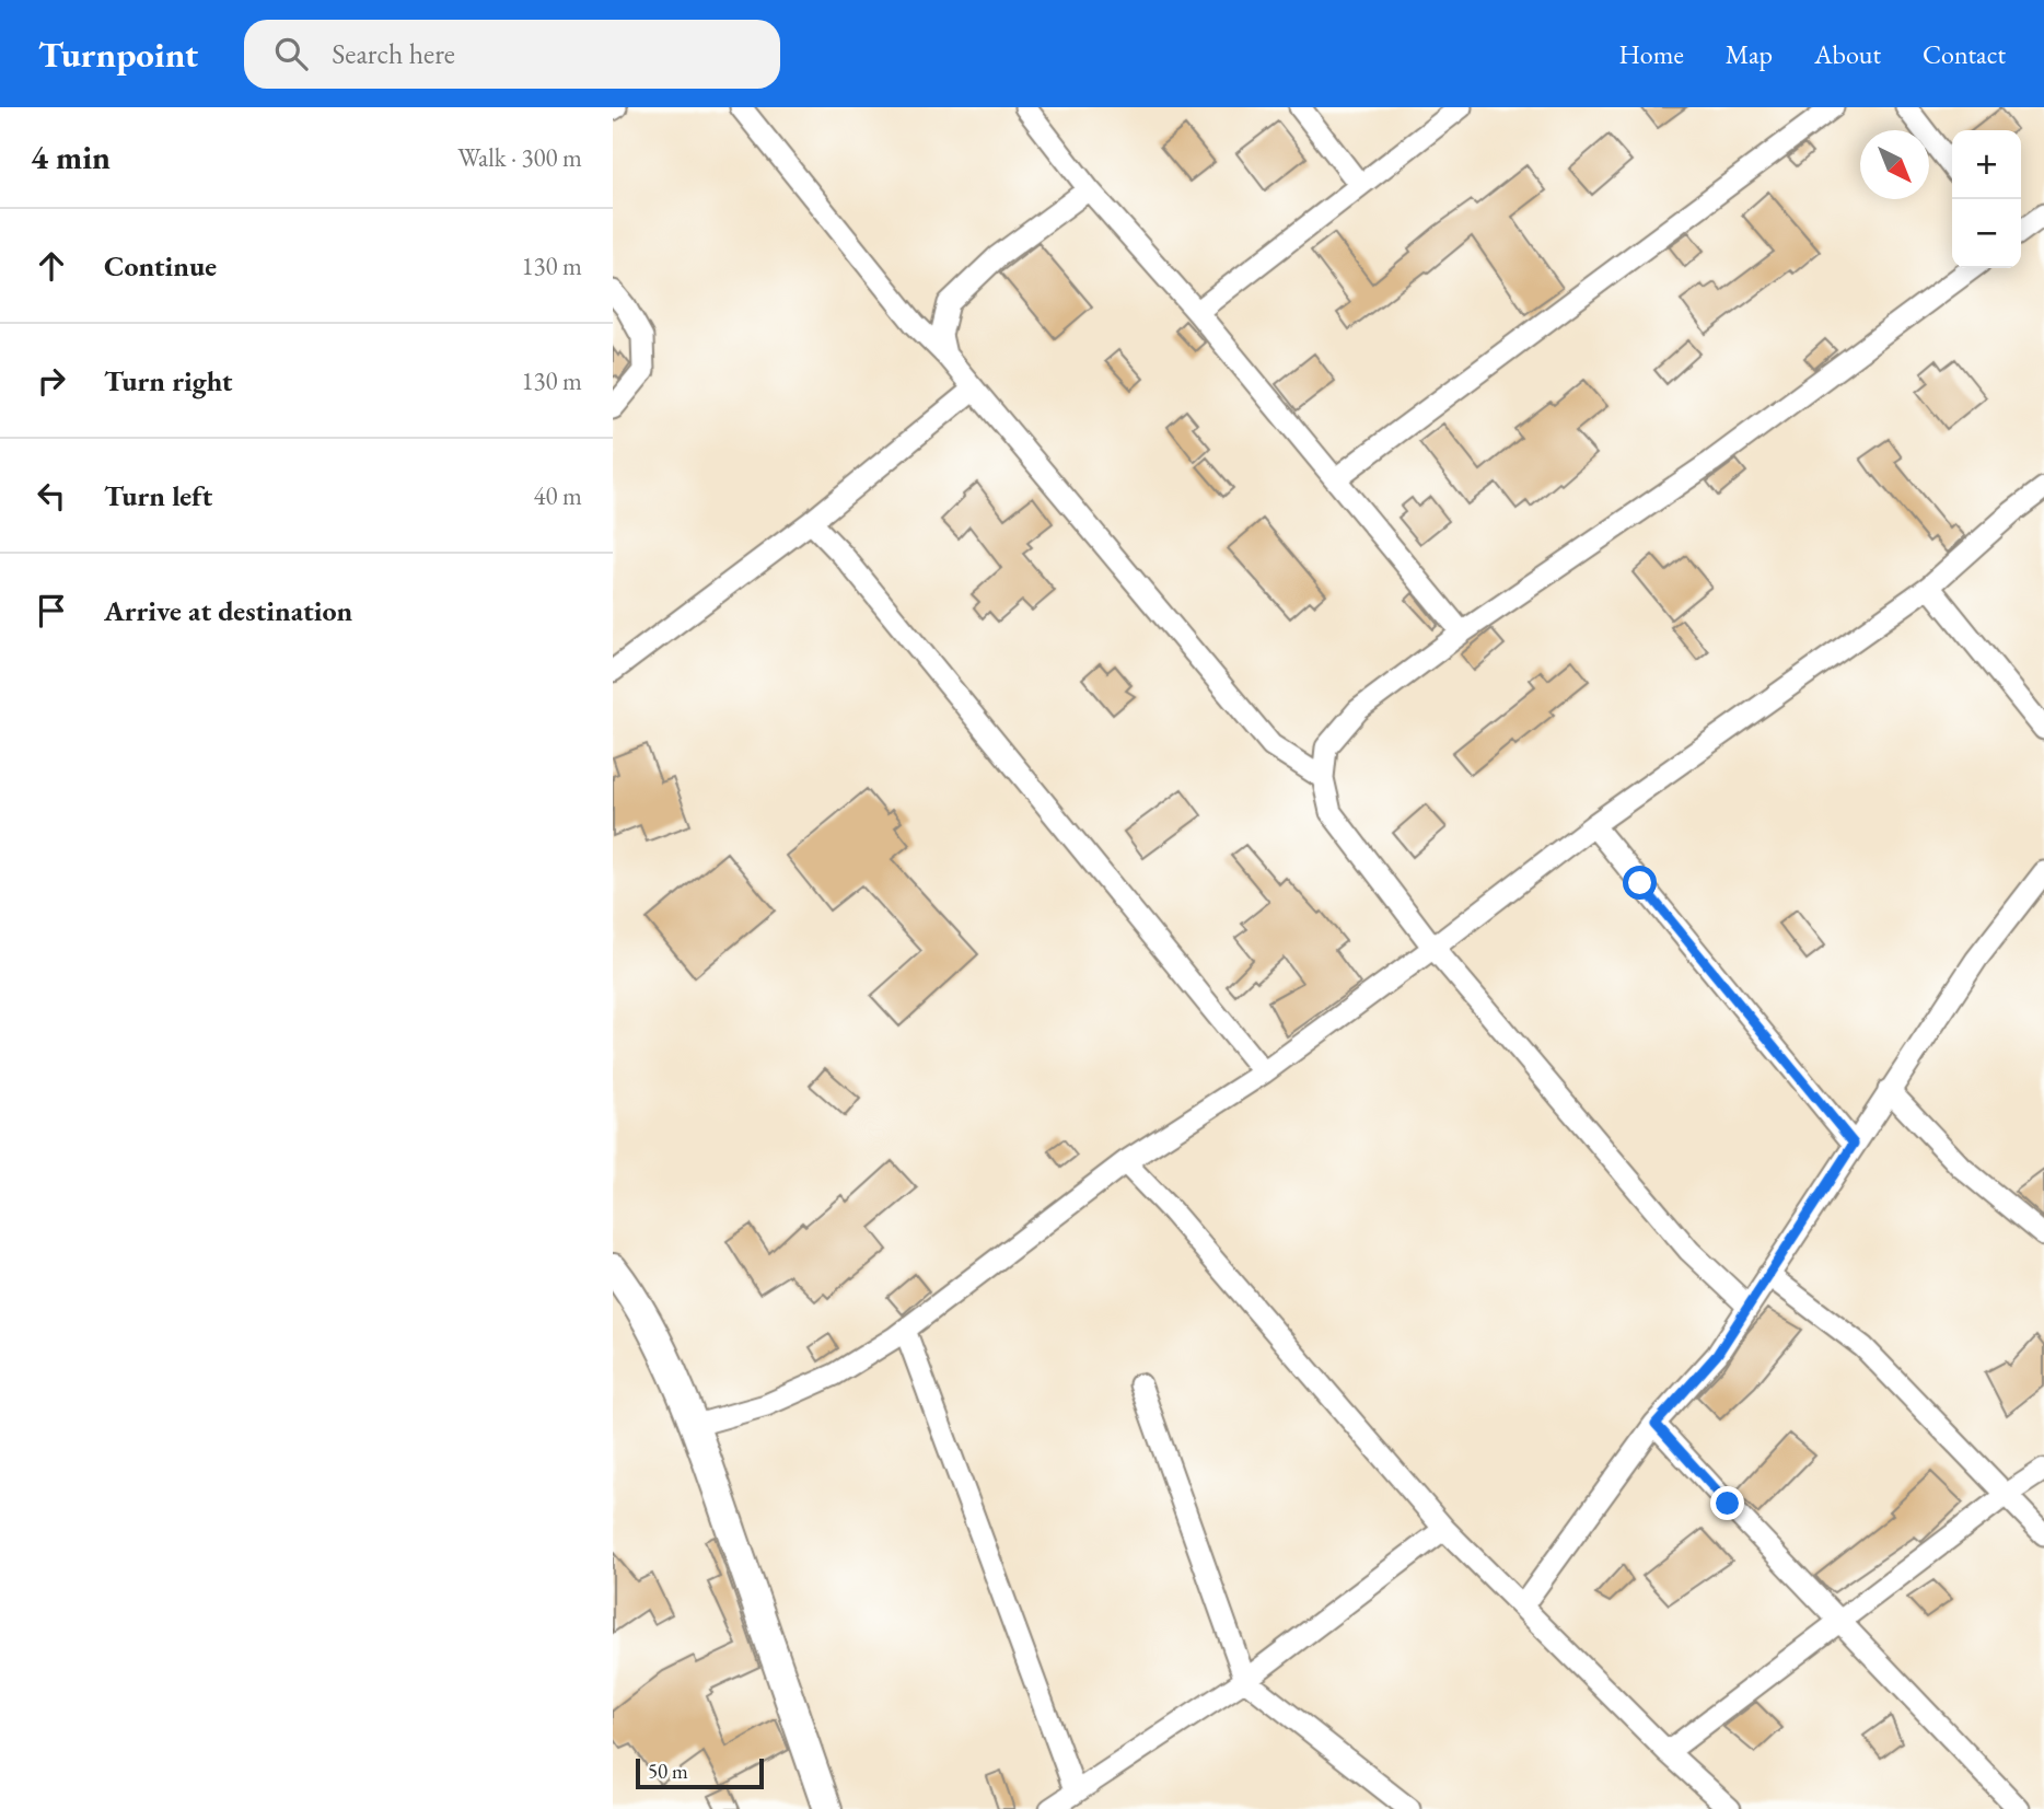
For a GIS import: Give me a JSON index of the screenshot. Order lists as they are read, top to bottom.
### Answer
{
  "scale_bar": "50 m",
  "north": "bottom right",
  "page": {
    "header": "Turnpoint",
    "search": "Search here",
    "nav": [
      "Home",
      "Map",
      "About",
      "Contact"
    ],
    "heading": ["4 min", "Walk · 300 m"],
    "map_buttons": ["+", "−"],
    "list": [
      ["Continue", "130 m"],
      ["Turn right", "130 m"],
      ["Turn left", "40 m"],
      "Arrive at destination"
    ],
    "scale": "50 m"
  }
}
